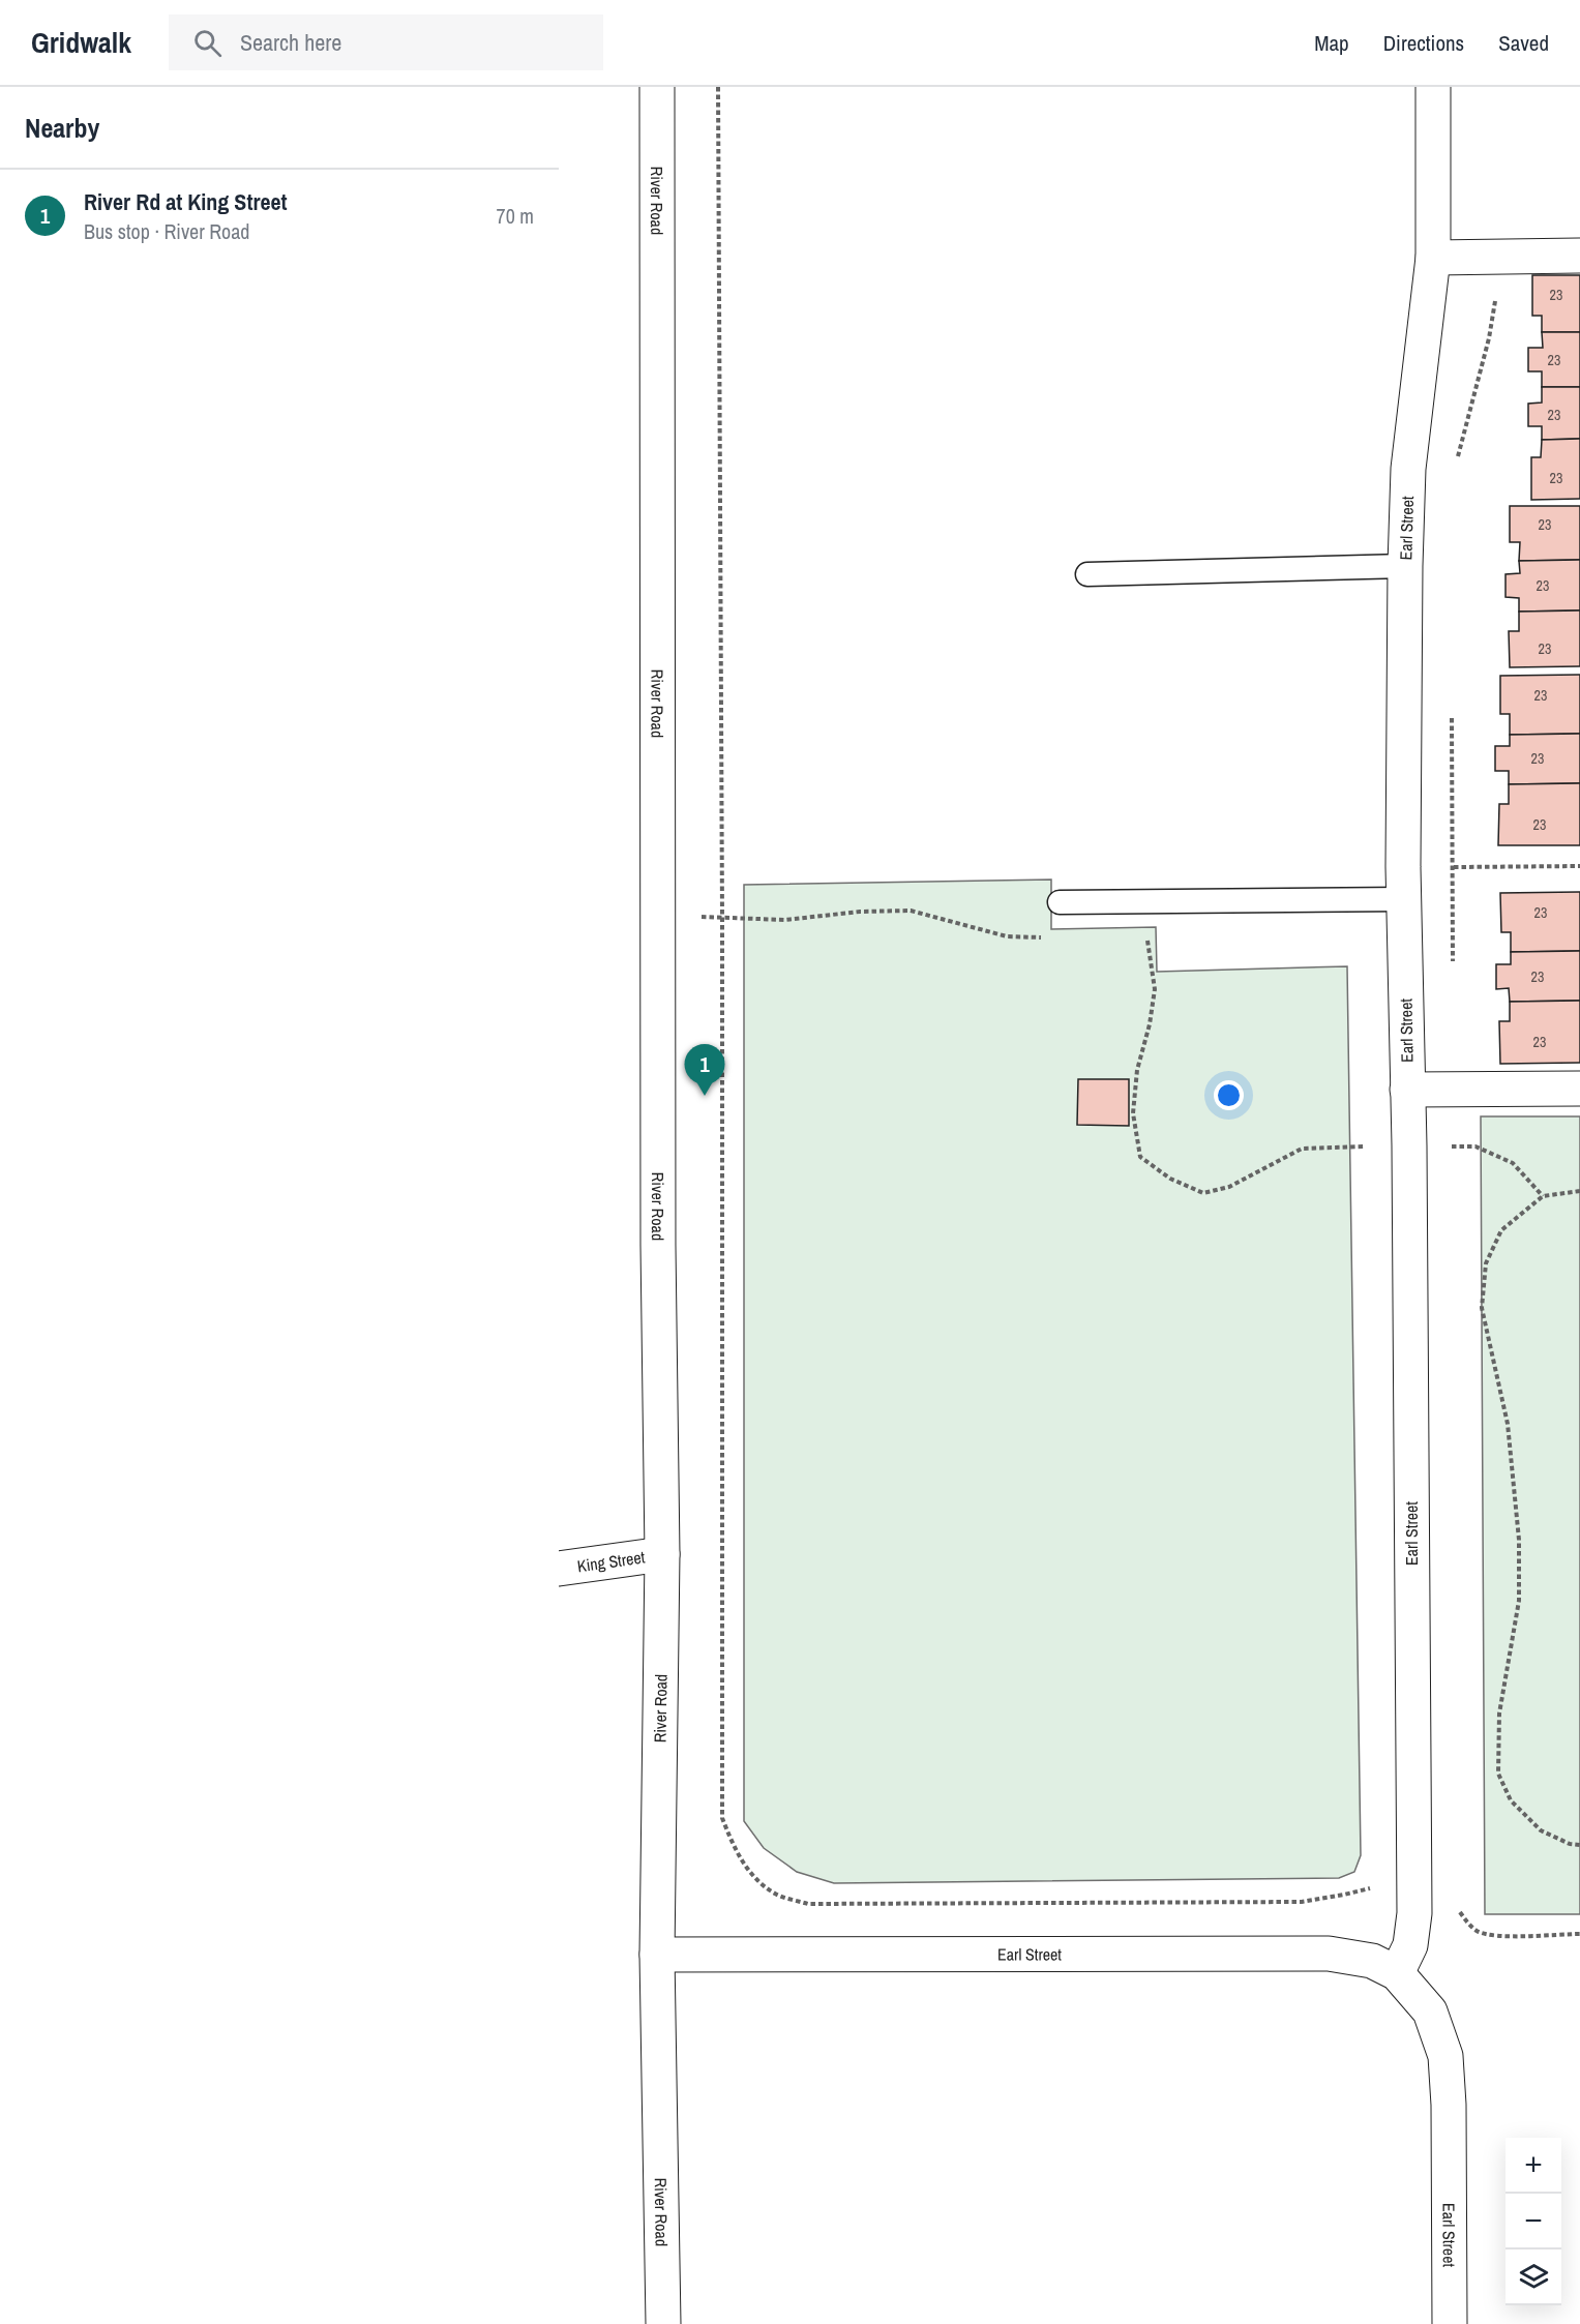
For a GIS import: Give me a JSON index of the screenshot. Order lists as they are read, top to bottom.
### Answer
{
  "streets": {
    "street": ["River Road", "Earl Street", "King Street"]
  },
  "crossings": [
    ["River Road", "Earl Street"],
    ["River Road", "King Street"]
  ],
  "house_numbers": [
    "23",
    "23",
    "23",
    "23",
    "23",
    "23",
    "23",
    "23",
    "23",
    "23",
    "23",
    "23",
    "23"
  ],
  "page": {
    "header": "Gridwalk",
    "search": "Search here",
    "nav": ["Map", "Directions", "Saved"],
    "heading": "Nearby",
    "list": [
      {
        "mark": "1",
        "name": "River Rd at King Street",
        "note": "Bus stop · River Road",
        "value": "70 m"
      }
    ],
    "pins": "1",
    "map_buttons": ["+", "−"]
  }
}
